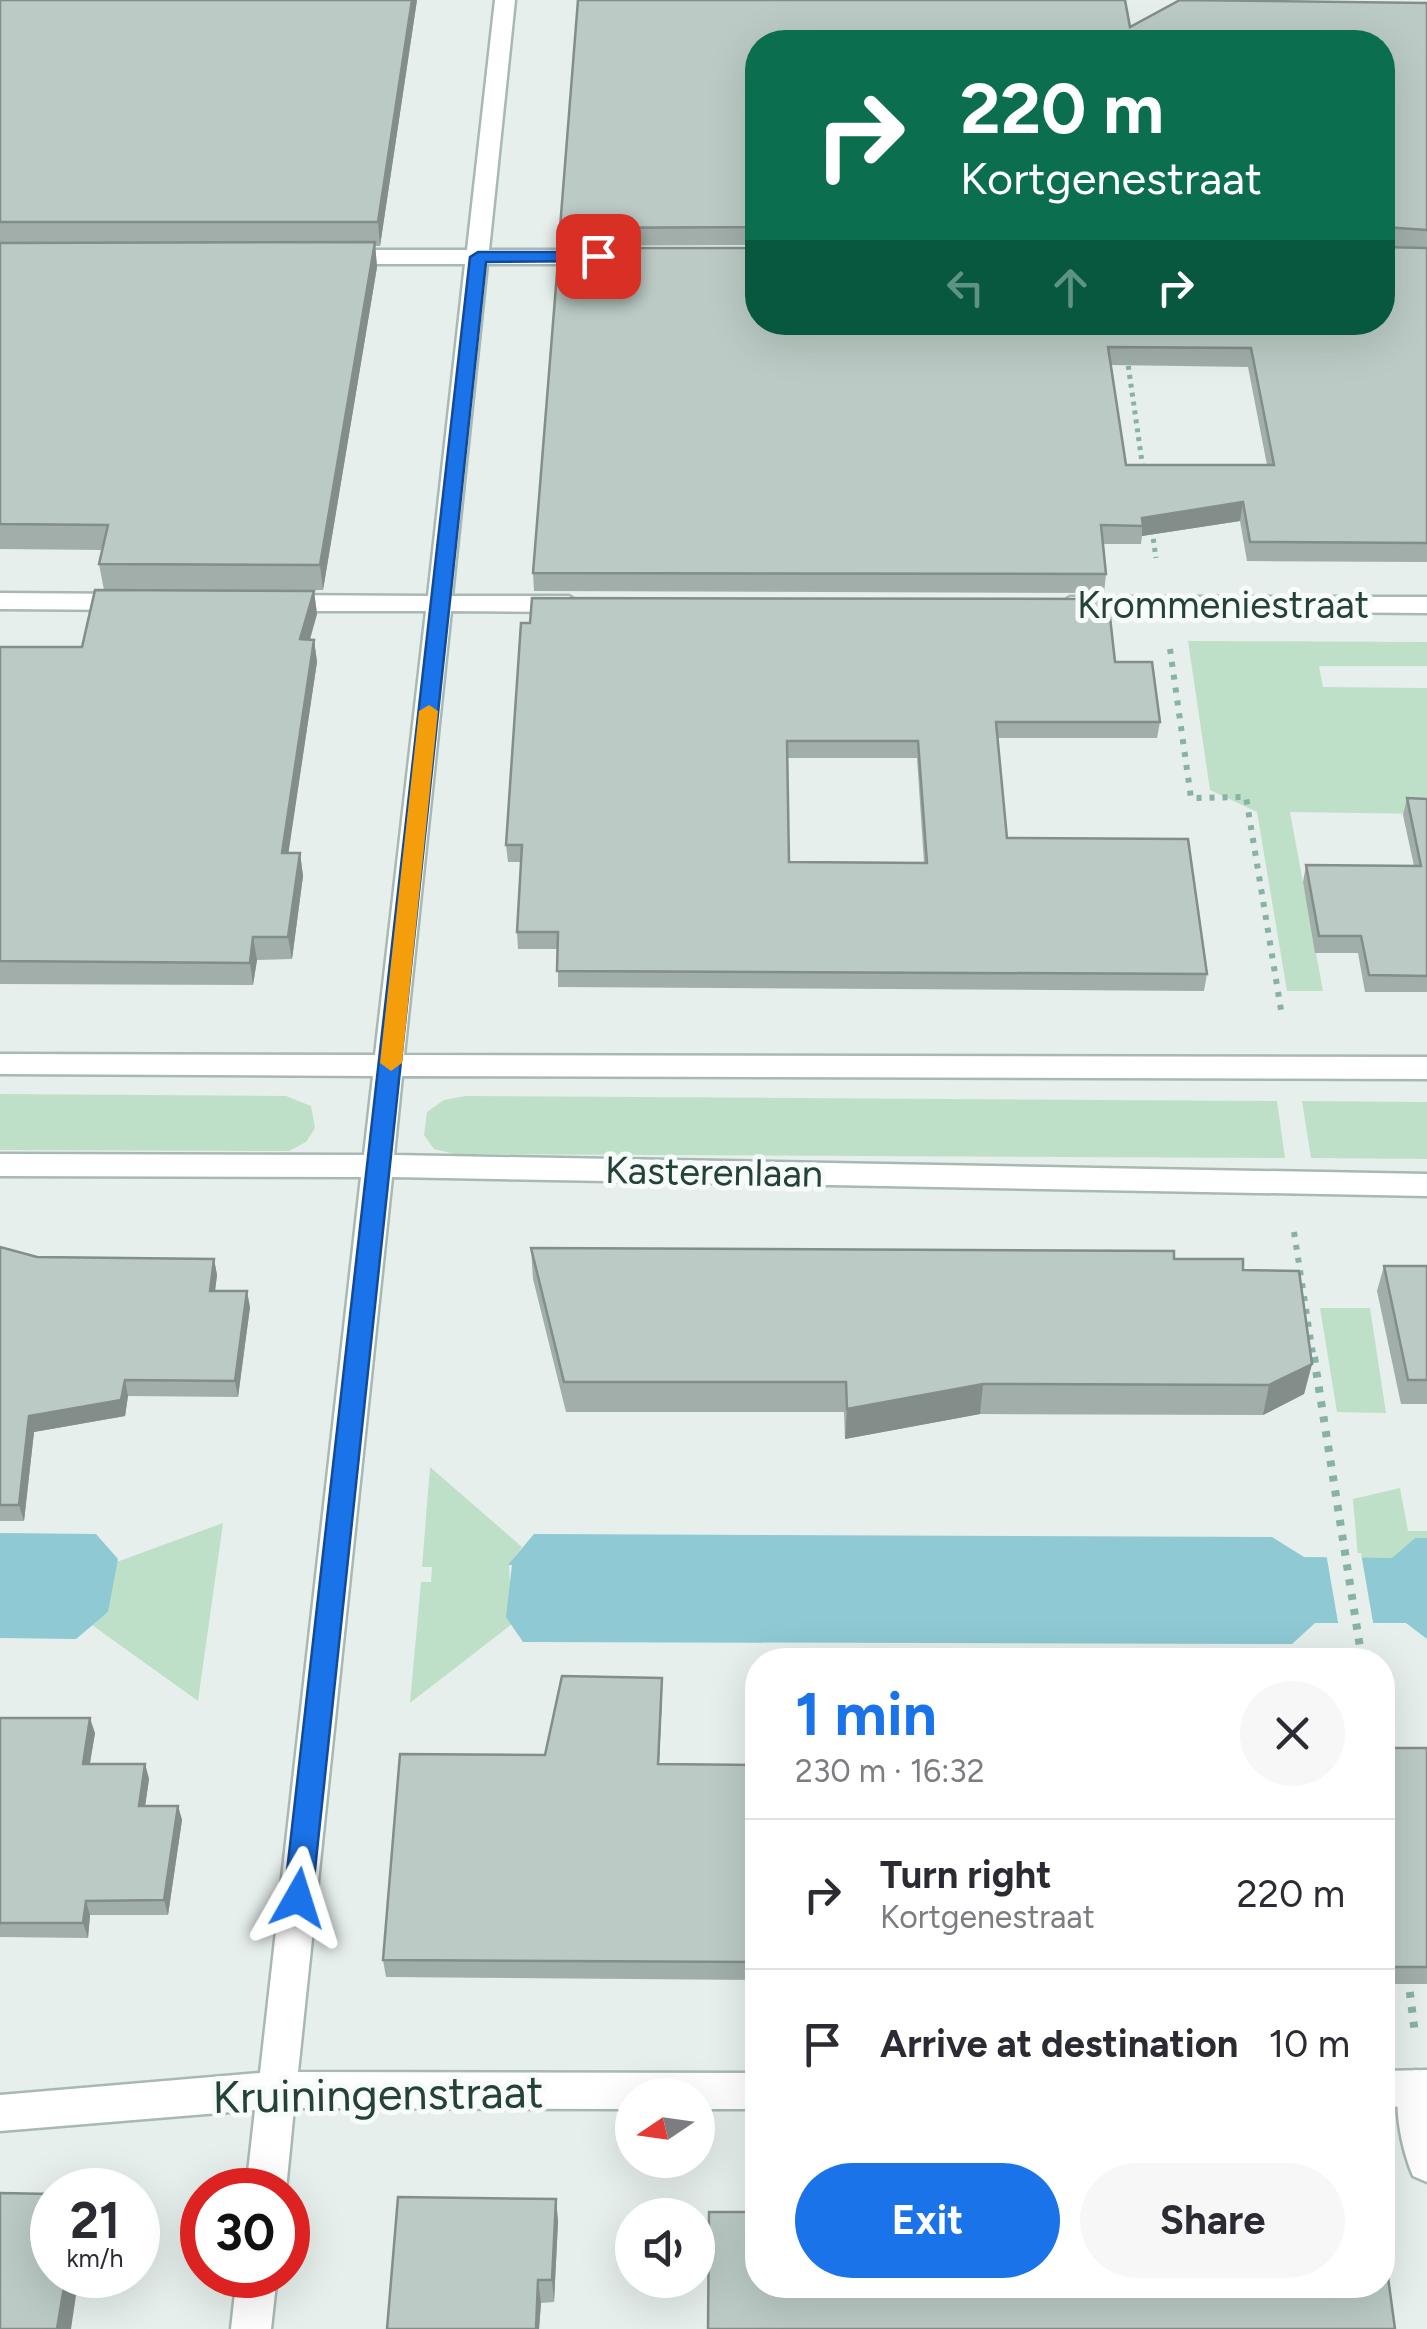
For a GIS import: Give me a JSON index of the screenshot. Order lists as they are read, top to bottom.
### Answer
{
  "streets": {
    "street": ["Krommeniestraat", "Kasterenlaan", "Kruiningenstraat"]
  },
  "north": "left",
  "page": {
    "turn": ["220 m", "Kortgenestraat"],
    "heading": ["1 min", "230 m · 16:32"],
    "list": [
      {
        "name": "Turn right",
        "note": "Kortgenestraat",
        "value": "220 m"
      },
      {
        "name": "Arrive at destination",
        "value": "10 m"
      }
    ],
    "buttons": ["Exit", "Share"],
    "speed": "21 km/h",
    "limit": "30"
  }
}
